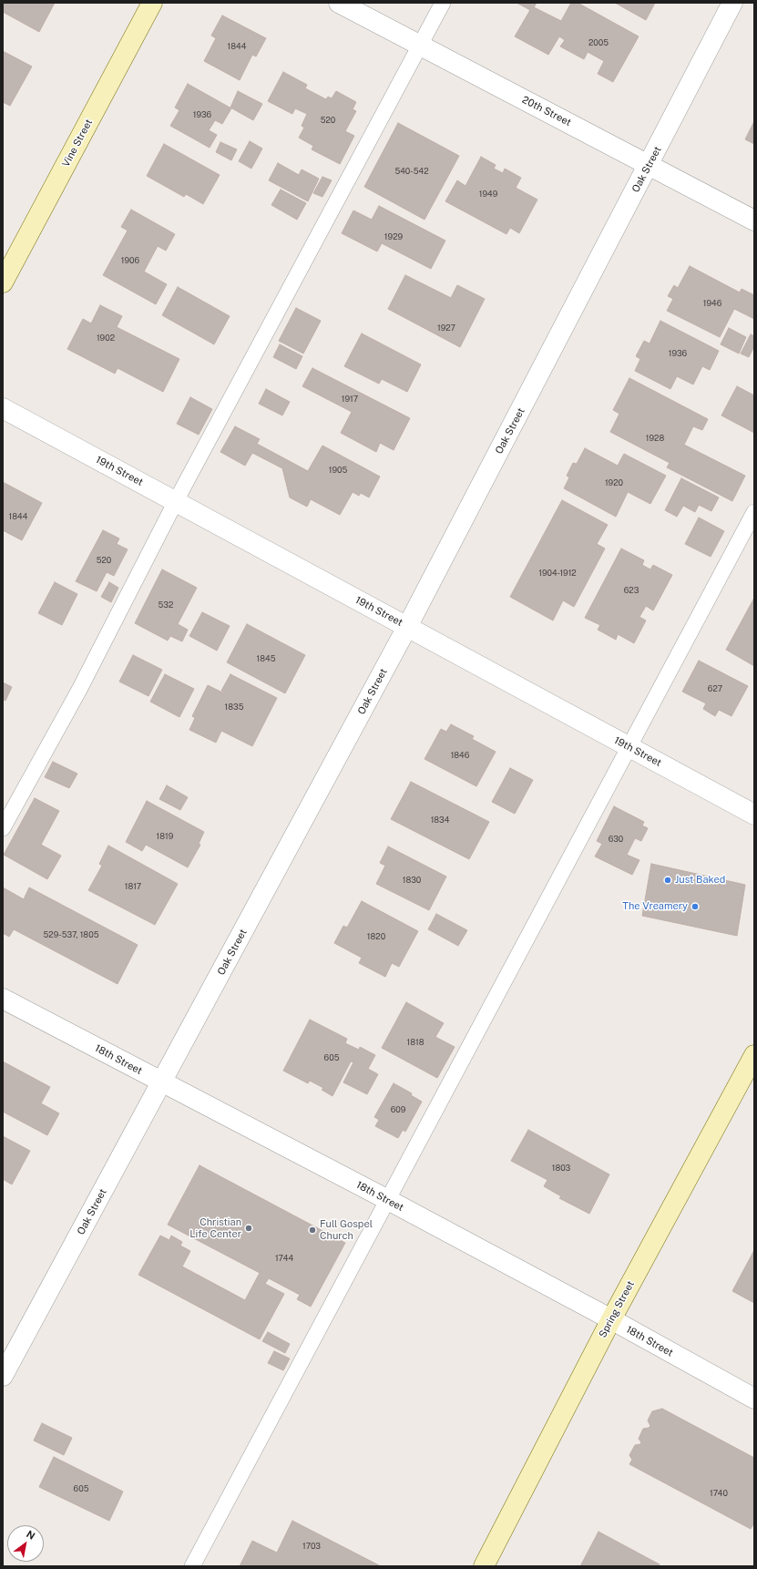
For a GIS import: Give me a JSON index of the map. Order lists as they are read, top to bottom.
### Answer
{
  "streets": {
    "main road": ["Vine Street", "Spring Street"],
    "street": [
      "20th Street",
      "Oak Street",
      "19th Street",
      "18th Street"
    ]
  },
  "crossings": [
    ["20th Street", "Oak Street"],
    ["Oak Street", "19th Street"],
    ["Oak Street", "18th Street"],
    ["18th Street", "Spring Street"]
  ],
  "places": [
    "Just Baked",
    "The Vreamery",
    "Christian Life Center",
    "Full Gospel Church"
  ],
  "house_numbers": [
    "2005",
    "1844",
    "1936",
    "520",
    "540-542",
    "1949",
    "1929",
    "1906",
    "1946",
    "1927",
    "1902",
    "1936",
    "1917",
    "1928",
    "1905",
    "1920",
    "1844",
    "520",
    "1904-1912",
    "623",
    "532",
    "1845",
    "627",
    "1835",
    "1846",
    "1834",
    "1819",
    "630",
    "1830",
    "1817",
    "529-537, 1805",
    "1820",
    "1818",
    "605",
    "609",
    "1803",
    "1744",
    "605",
    "1740",
    "1703"
  ],
  "north": "top right"
}
